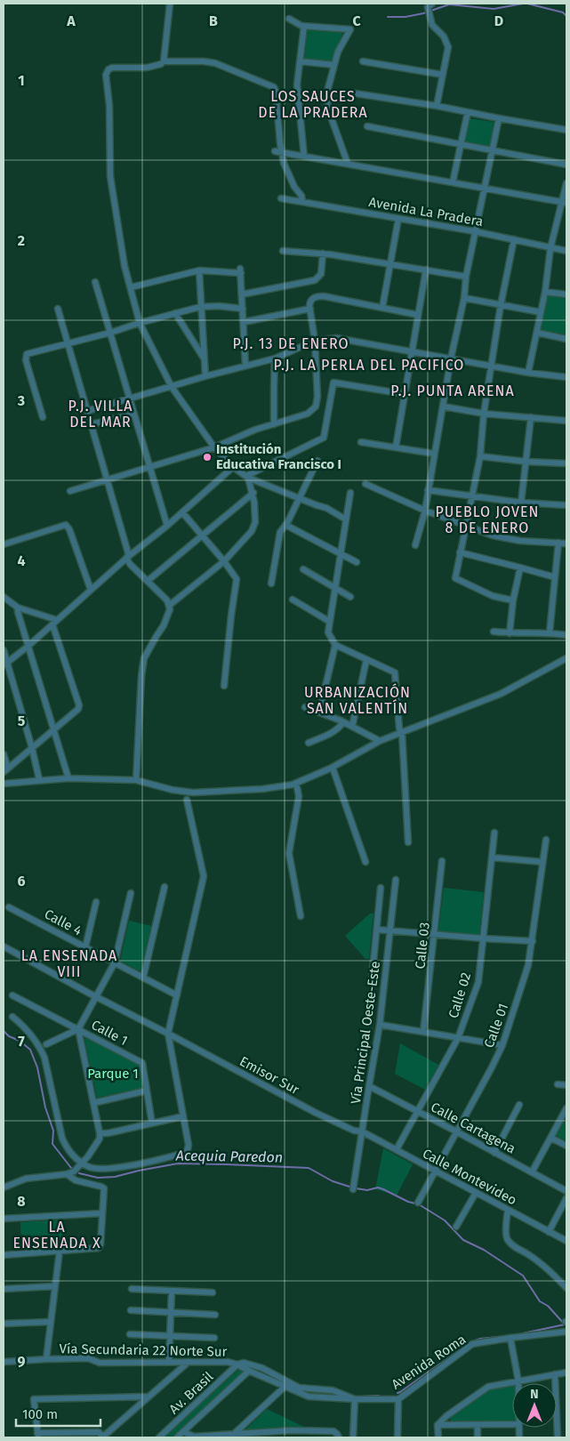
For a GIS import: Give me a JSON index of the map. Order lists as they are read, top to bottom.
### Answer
{
  "streets": {
    "street": [
      "Avenida La Pradera",
      "Calle 4",
      "Calle 03",
      "Calle 02",
      "Calle 01",
      "Calle 1",
      "Vía Principal Oeste-Este",
      "Emisor Sur",
      "Calle Cartagena",
      "Calle Montevideo",
      "Vía Secundaria 22 Norte Sur",
      "Avenida Roma",
      "Av. Brasil"
    ]
  },
  "crossings": [
    ["Calle 02", "Calle Cartagena"],
    ["Calle 02", "Calle Montevideo"],
    ["Calle 01", "Calle Cartagena"],
    ["Calle 01", "Calle Montevideo"],
    ["Vía Principal Oeste-Este", "Emisor Sur"],
    ["Vía Principal Oeste-Este", "Calle Cartagena"],
    ["Vía Principal Oeste-Este", "Calle Montevideo"],
    ["Emisor Sur", "Calle Montevideo"],
    ["Vía Secundaria 22 Norte Sur", "Avenida Roma"],
    ["Vía Secundaria 22 Norte Sur", "Av. Brasil"]
  ],
  "districts": [
    "LOS SAUCES DE LA PRADERA",
    "P.J. 13 DE ENERO",
    "P.J. LA PERLA DEL PACIFICO",
    "P.J. PUNTA ARENA",
    "P.J. VILLA DEL MAR",
    "PUEBLO JOVEN 8 DE ENERO",
    "URBANIZACIÓN SAN VALENTÍN",
    "LA ENSENADA VIII",
    "LA ENSENADA X"
  ],
  "water": ["Acequia Paredon"],
  "parks": ["Parque 1"],
  "places": ["Institución Educativa Francisco I"],
  "scale_bar": "100 m",
  "north": "top",
  "grid": {
    "columns": [
      "A",
      "B",
      "C",
      "D"
    ],
    "rows": [
      "1",
      "2",
      "3",
      "4",
      "5",
      "6",
      "7",
      "8",
      "9"
    ]
  }
}
